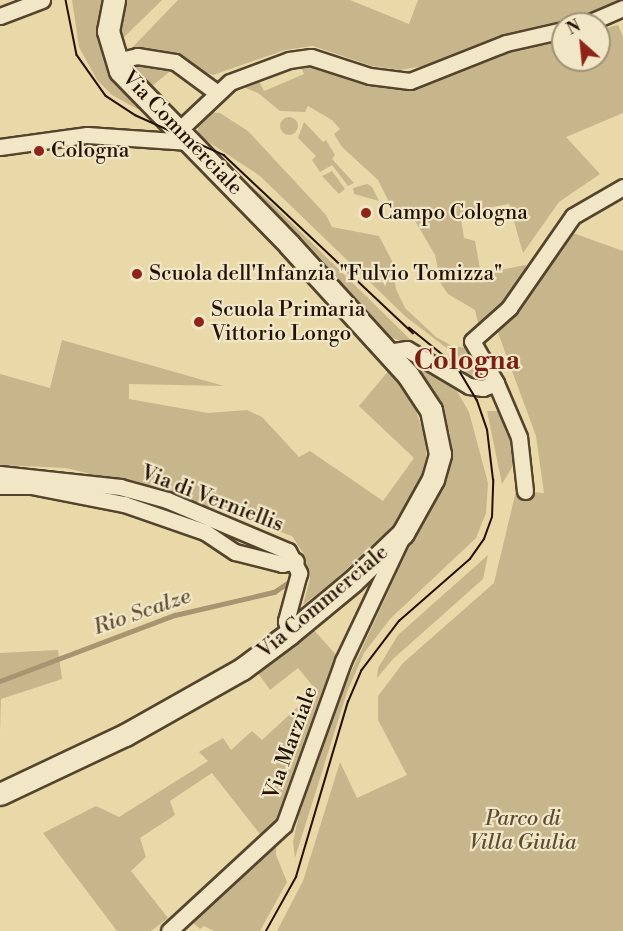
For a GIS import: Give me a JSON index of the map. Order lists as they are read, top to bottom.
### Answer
{
  "streets": {
    "main road": ["Via Commerciale"],
    "street": ["Via di Verniellis", "Via Marziale"]
  },
  "crossings": [
    ["Via Commerciale", "Via di Verniellis"],
    ["Via Commerciale", "Via Marziale"]
  ],
  "districts": ["Cologna"],
  "water": ["Rio Scalze"],
  "parks": ["Parco di Villa Giulia"],
  "places": [
    "Cologna",
    "Campo Cologna",
    "Scuola dell'Infanzia \"Fulvio Tomizza\"",
    "Scuola Primaria Vittorio Longo"
  ],
  "north": "top left"
}
